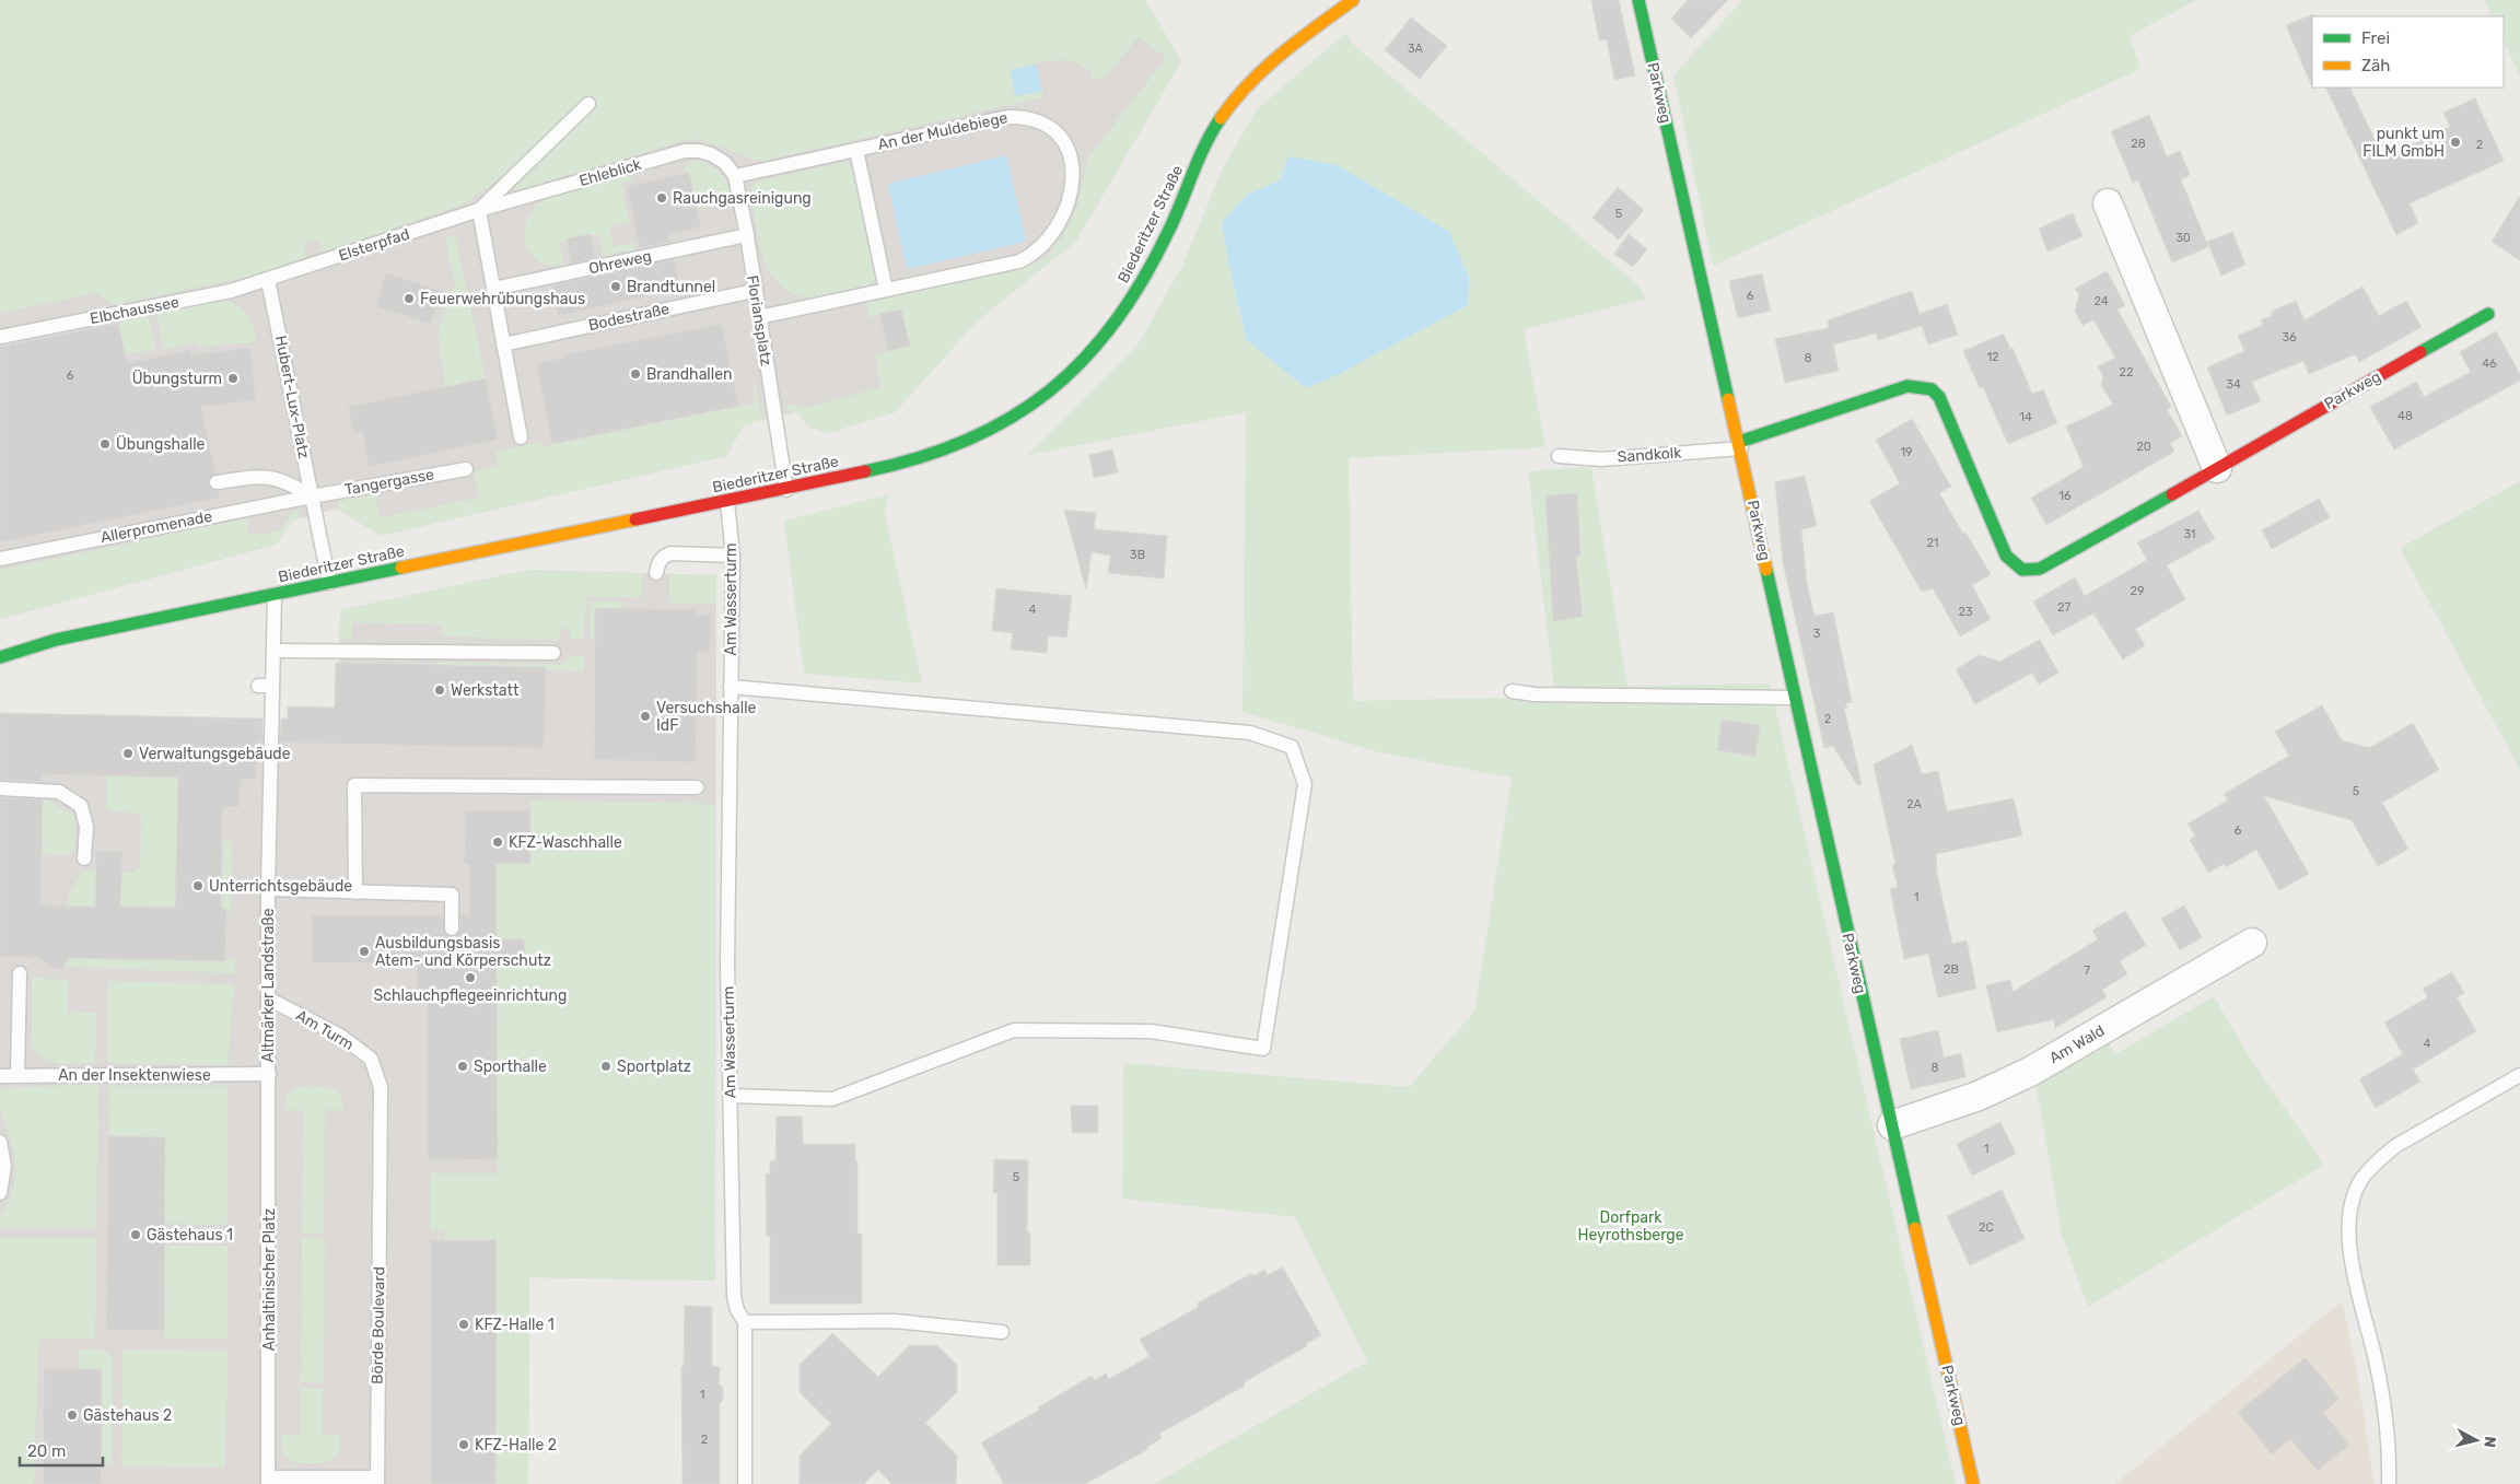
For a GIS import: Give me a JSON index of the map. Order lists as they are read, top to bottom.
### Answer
{
  "streets": {
    "street": ["Parkweg", "Biederitzer Straße", "Am Wald"],
    "lane": [
      "An der Muldebiege",
      "Ehleblick",
      "Elsterpfad",
      "Ohreweg",
      "Elbchaussee",
      "Bodestraße",
      "Floriansplatz",
      "Hubert-Lux-Platz",
      "Sandkolk",
      "Tangergasse",
      "Allerpromenade",
      "Am Wasserturm",
      "Altmärker Landstraße",
      "Am Turm",
      "An der Insektenwiese",
      "Anhaltinischer Platz",
      "Börde Boulevard"
    ]
  },
  "crossings": [
    ["Parkweg", "Sandkolk"],
    ["Parkweg", "Am Wald"],
    ["An der Muldebiege", "Ehleblick"],
    ["An der Muldebiege", "Floriansplatz"],
    ["Ehleblick", "Elsterpfad"],
    ["Ehleblick", "Floriansplatz"],
    ["Biederitzer Straße", "Floriansplatz"],
    ["Biederitzer Straße", "Hubert-Lux-Platz"],
    ["Biederitzer Straße", "Am Wasserturm"],
    ["Biederitzer Straße", "Altmärker Landstraße"],
    ["Elsterpfad", "Elbchaussee"],
    ["Elsterpfad", "Hubert-Lux-Platz"],
    ["Ohreweg", "Floriansplatz"],
    ["Elbchaussee", "Hubert-Lux-Platz"],
    ["Bodestraße", "Floriansplatz"],
    ["Hubert-Lux-Platz", "Tangergasse"],
    ["Hubert-Lux-Platz", "Allerpromenade"],
    ["Tangergasse", "Allerpromenade"],
    ["Altmärker Landstraße", "Am Turm"],
    ["Altmärker Landstraße", "An der Insektenwiese"],
    ["Altmärker Landstraße", "Anhaltinischer Platz"],
    ["Am Turm", "Börde Boulevard"],
    ["An der Insektenwiese", "Anhaltinischer Platz"]
  ],
  "parks": ["Dorfpark Heyrothsberge"],
  "places": [
    "punkt um FILM GmbH",
    "Rauchgasreinigung",
    "Brandtunnel",
    "Feuerwehrübungshaus",
    "Brandhallen",
    "Übungsturm",
    "Übungshalle",
    "Werkstatt",
    "Versuchshalle IdF",
    "Verwaltungsgebäude",
    "KFZ-Waschhalle",
    "Unterrichtsgebäude",
    "Ausbildungsbasis Atem- und Körperschutz",
    "Schlauchpflegeeinrichtung",
    "Sporthalle",
    "Sportplatz",
    "Gästehaus 1",
    "KFZ-Halle 1",
    "Gästehaus 2",
    "KFZ-Halle 2"
  ],
  "house_numbers": [
    "3A",
    "28",
    "2",
    "5",
    "30",
    "6",
    "24",
    "36",
    "12",
    "8",
    "46",
    "22",
    "6",
    "34",
    "48",
    "14",
    "20",
    "19",
    "16",
    "31",
    "21",
    "3B",
    "29",
    "27",
    "4",
    "23",
    "3",
    "2",
    "5",
    "2A",
    "6",
    "1",
    "2B",
    "7",
    "4",
    "8",
    "1",
    "5",
    "2C",
    "1",
    "2"
  ],
  "legend": ["Frei", "Zäh"],
  "scale_bar": "20 m",
  "north": "right"
}
